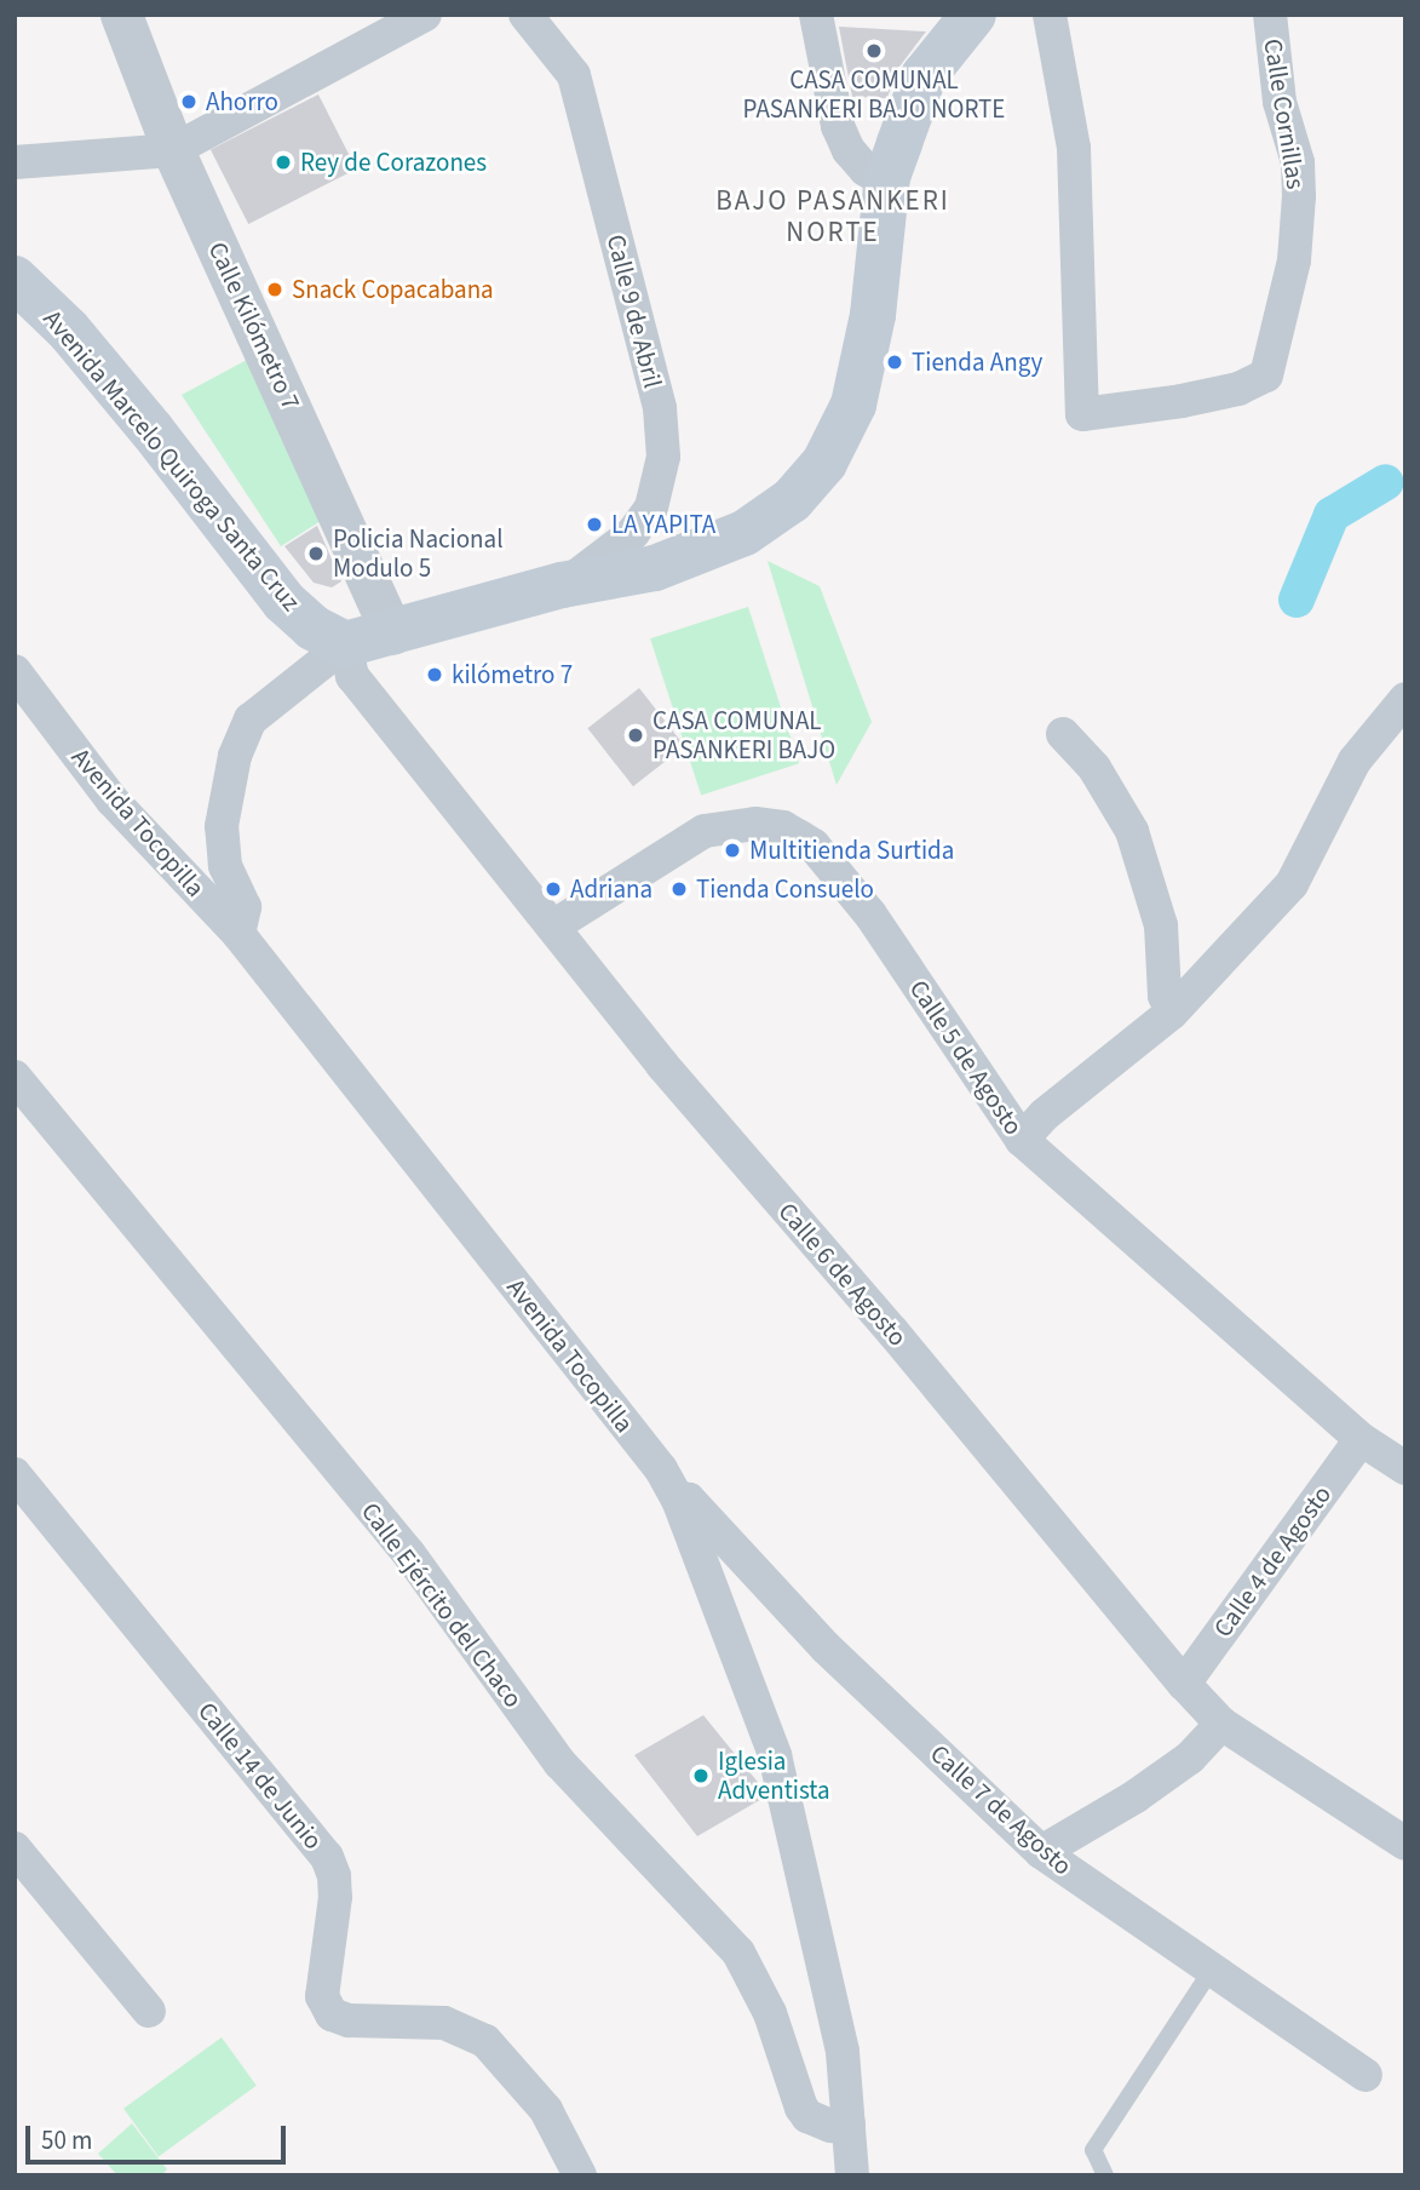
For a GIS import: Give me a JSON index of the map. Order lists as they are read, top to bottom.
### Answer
{
  "streets": {
    "main road": ["Avenida Marcelo Quiroga Santa Cruz"],
    "street": [
      "Calle Cornillas",
      "Calle 9 de Abril",
      "Calle Kilómetro 7",
      "Avenida Tocopilla",
      "Calle 5 de Agosto",
      "Calle 6 de Agosto",
      "Calle 4 de Agosto",
      "Calle Ejército del Chaco",
      "Calle 14 de Junio",
      "Calle 7 de Agosto"
    ]
  },
  "crossings": [
    ["Avenida Marcelo Quiroga Santa Cruz", "Calle 6 de Agosto"],
    ["Avenida Tocopilla", "Calle Ejército del Chaco"],
    ["Avenida Tocopilla", "Calle 7 de Agosto"],
    ["Calle 5 de Agosto", "Calle 6 de Agosto"],
    ["Calle 5 de Agosto", "Calle 4 de Agosto"],
    ["Calle 6 de Agosto", "Calle 4 de Agosto"]
  ],
  "districts": ["BAJO PASANKERI NORTE"],
  "places": [
    "CASA COMUNAL PASANKERI BAJO NORTE",
    "Ahorro",
    "Rey de Corazones",
    "Snack Copacabana",
    "Tienda Angy",
    "LA YAPITA",
    "Policia Nacional Modulo 5",
    "kilómetro 7",
    "CASA COMUNAL PASANKERI BAJO",
    "Multitienda Surtida",
    "Adriana",
    "Tienda Consuelo",
    "Iglesia Adventista"
  ],
  "scale_bar": "50 m"
}
